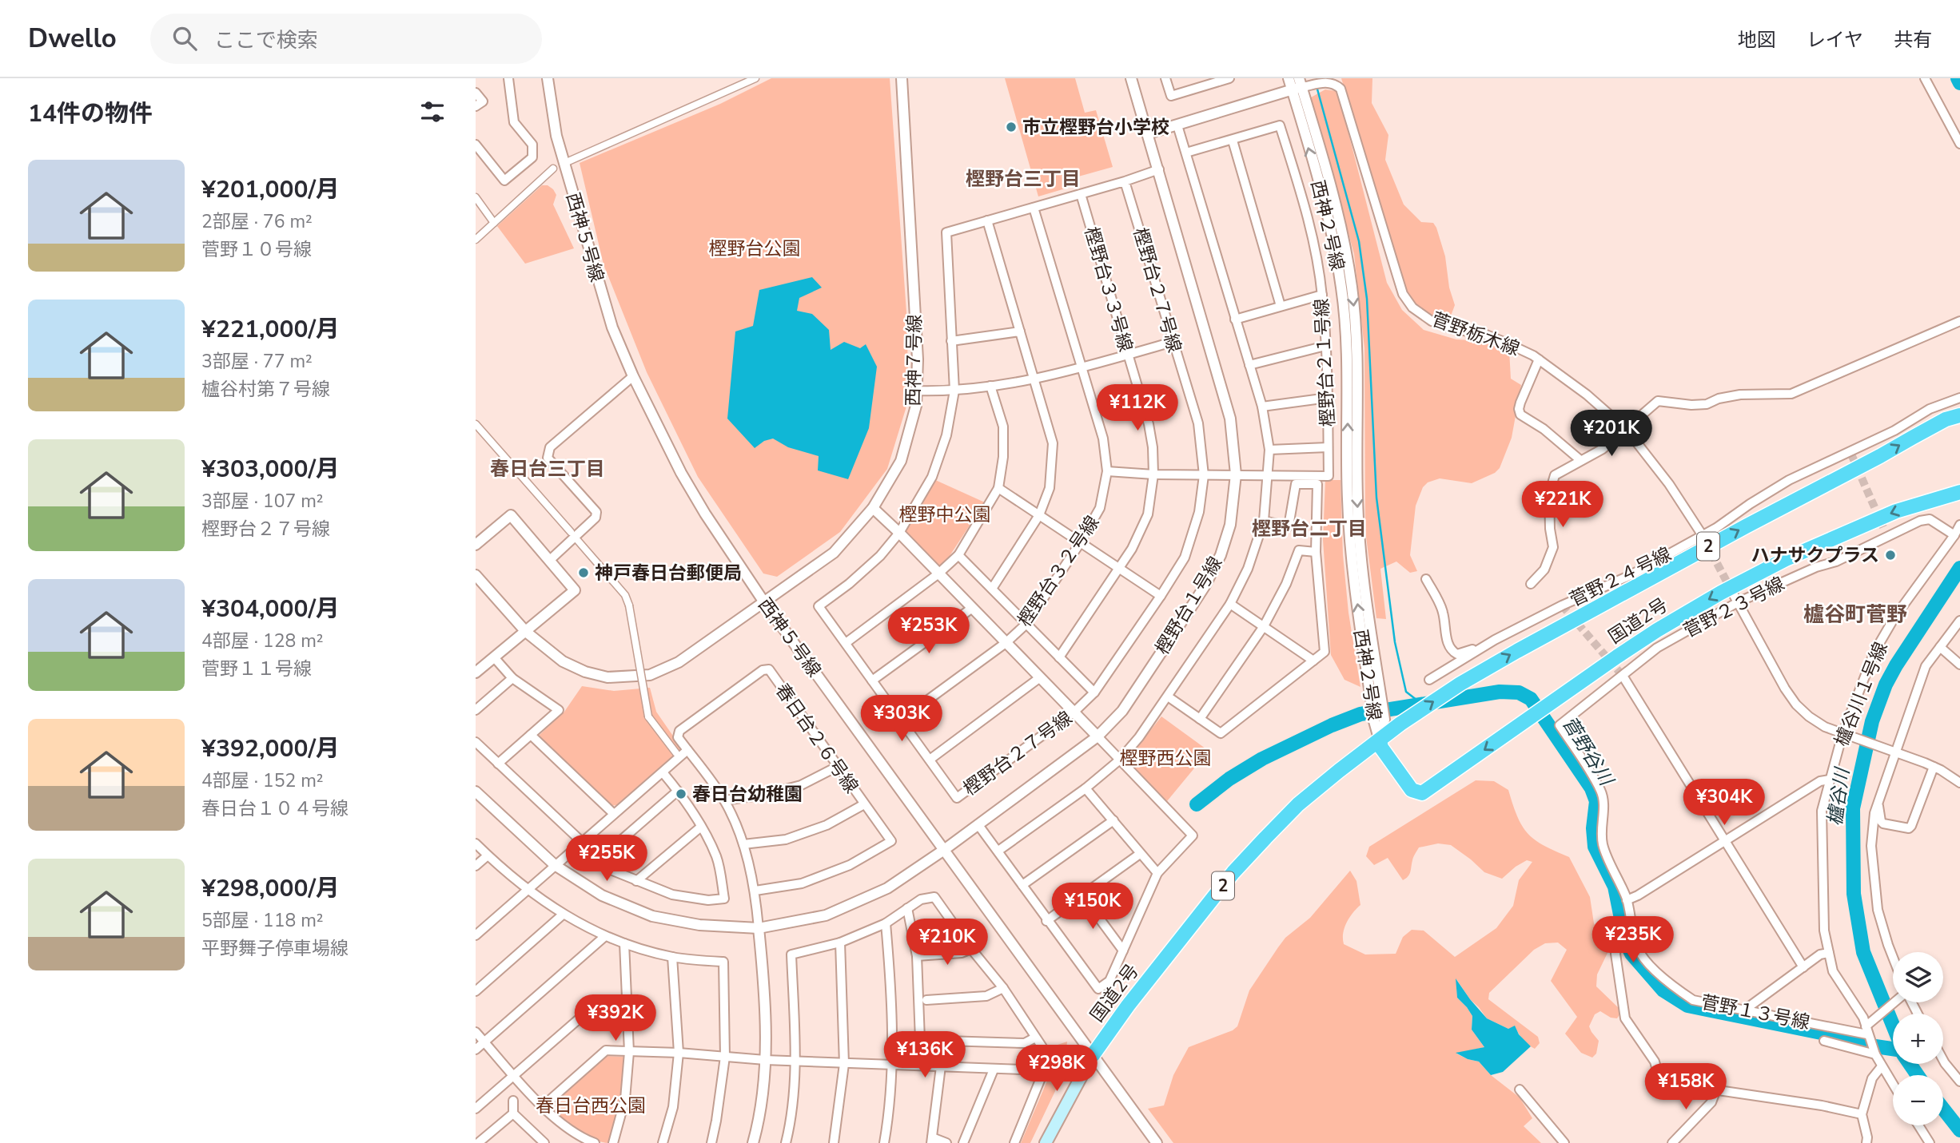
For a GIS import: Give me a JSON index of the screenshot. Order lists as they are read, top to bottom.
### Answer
{
  "streets": {
    "highway": ["2", "国道2号"],
    "street": [
      "西神２号線",
      "西神５号線",
      "樫野台３３号線",
      "樫野台２７号線",
      "菅野栃木線",
      "西神７号線",
      "樫野台２１号線",
      "樫野台３２号線",
      "菅野２４号線",
      "樫野台１号線",
      "菅野２３号線",
      "櫨谷川１号線",
      "春日台２６号線",
      "菅野１３号線"
    ]
  },
  "crossings": [
    ["西神２号線", "菅野栃木線"],
    ["西神２号線", "国道2号"],
    ["西神５号線", "西神７号線"],
    ["西神５号線", "樫野台１号線"],
    ["西神５号線", "国道2号"],
    ["樫野台３３号線", "樫野台２７号線"],
    ["樫野台３３号線", "樫野台２１号線"],
    ["樫野台２７号線", "樫野台２１号線"],
    ["樫野台２７号線", "樫野台３２号線"],
    ["樫野台２７号線", "樫野台１号線"],
    ["樫野台２１号線", "樫野台３２号線"],
    ["樫野台２１号線", "樫野台１号線"],
    ["樫野台１号線", "春日台２６号線"],
    ["菅野２３号線", "櫨谷川１号線"],
    ["菅野２３号線", "菅野１３号線"],
    ["櫨谷川１号線", "菅野１３号線"]
  ],
  "districts": [
    "樫野台三丁目",
    "春日台三丁目",
    "樫野台二丁目",
    "櫨谷町菅野"
  ],
  "water": ["菅野谷川", "櫨谷川"],
  "parks": [
    "樫野台公園",
    "樫野中公園",
    "樫野西公園",
    "春日台西公園"
  ],
  "places": [
    "市立樫野台小学校",
    "ハナサクプラス",
    "神戸春日台郵便局",
    "春日台幼稚園"
  ],
  "page": {
    "header": "Dwello",
    "search": "ここで検索",
    "nav": ["地図", "レイヤ", "共有"],
    "heading": "14件の物件",
    "list": [
      {
        "name": "¥201,000/月",
        "note": "2部屋 · 76 m² · 菅野１０号線"
      },
      {
        "name": "¥221,000/月",
        "note": "3部屋 · 77 m² · 櫨谷村第７号線"
      },
      {
        "name": "¥303,000/月",
        "note": "3部屋 · 107 m² · 樫野台２７号線"
      },
      {
        "name": "¥304,000/月",
        "note": "4部屋 · 128 m² · 菅野１１号線"
      },
      {
        "name": "¥392,000/月",
        "note": "4部屋 · 152 m² · 春日台１０４号線"
      },
      {
        "name": "¥298,000/月",
        "note": "5部屋 · 118 m² · 平野舞子停車場線"
      }
    ],
    "price": [
      "¥112K",
      "¥201K",
      "¥221K",
      "¥253K",
      "¥303K",
      "¥304K",
      "¥255K",
      "¥150K",
      "¥235K",
      "¥210K",
      "¥392K",
      "¥136K",
      "¥298K",
      "¥158K"
    ],
    "map_buttons": ["+", "−"]
  }
}
